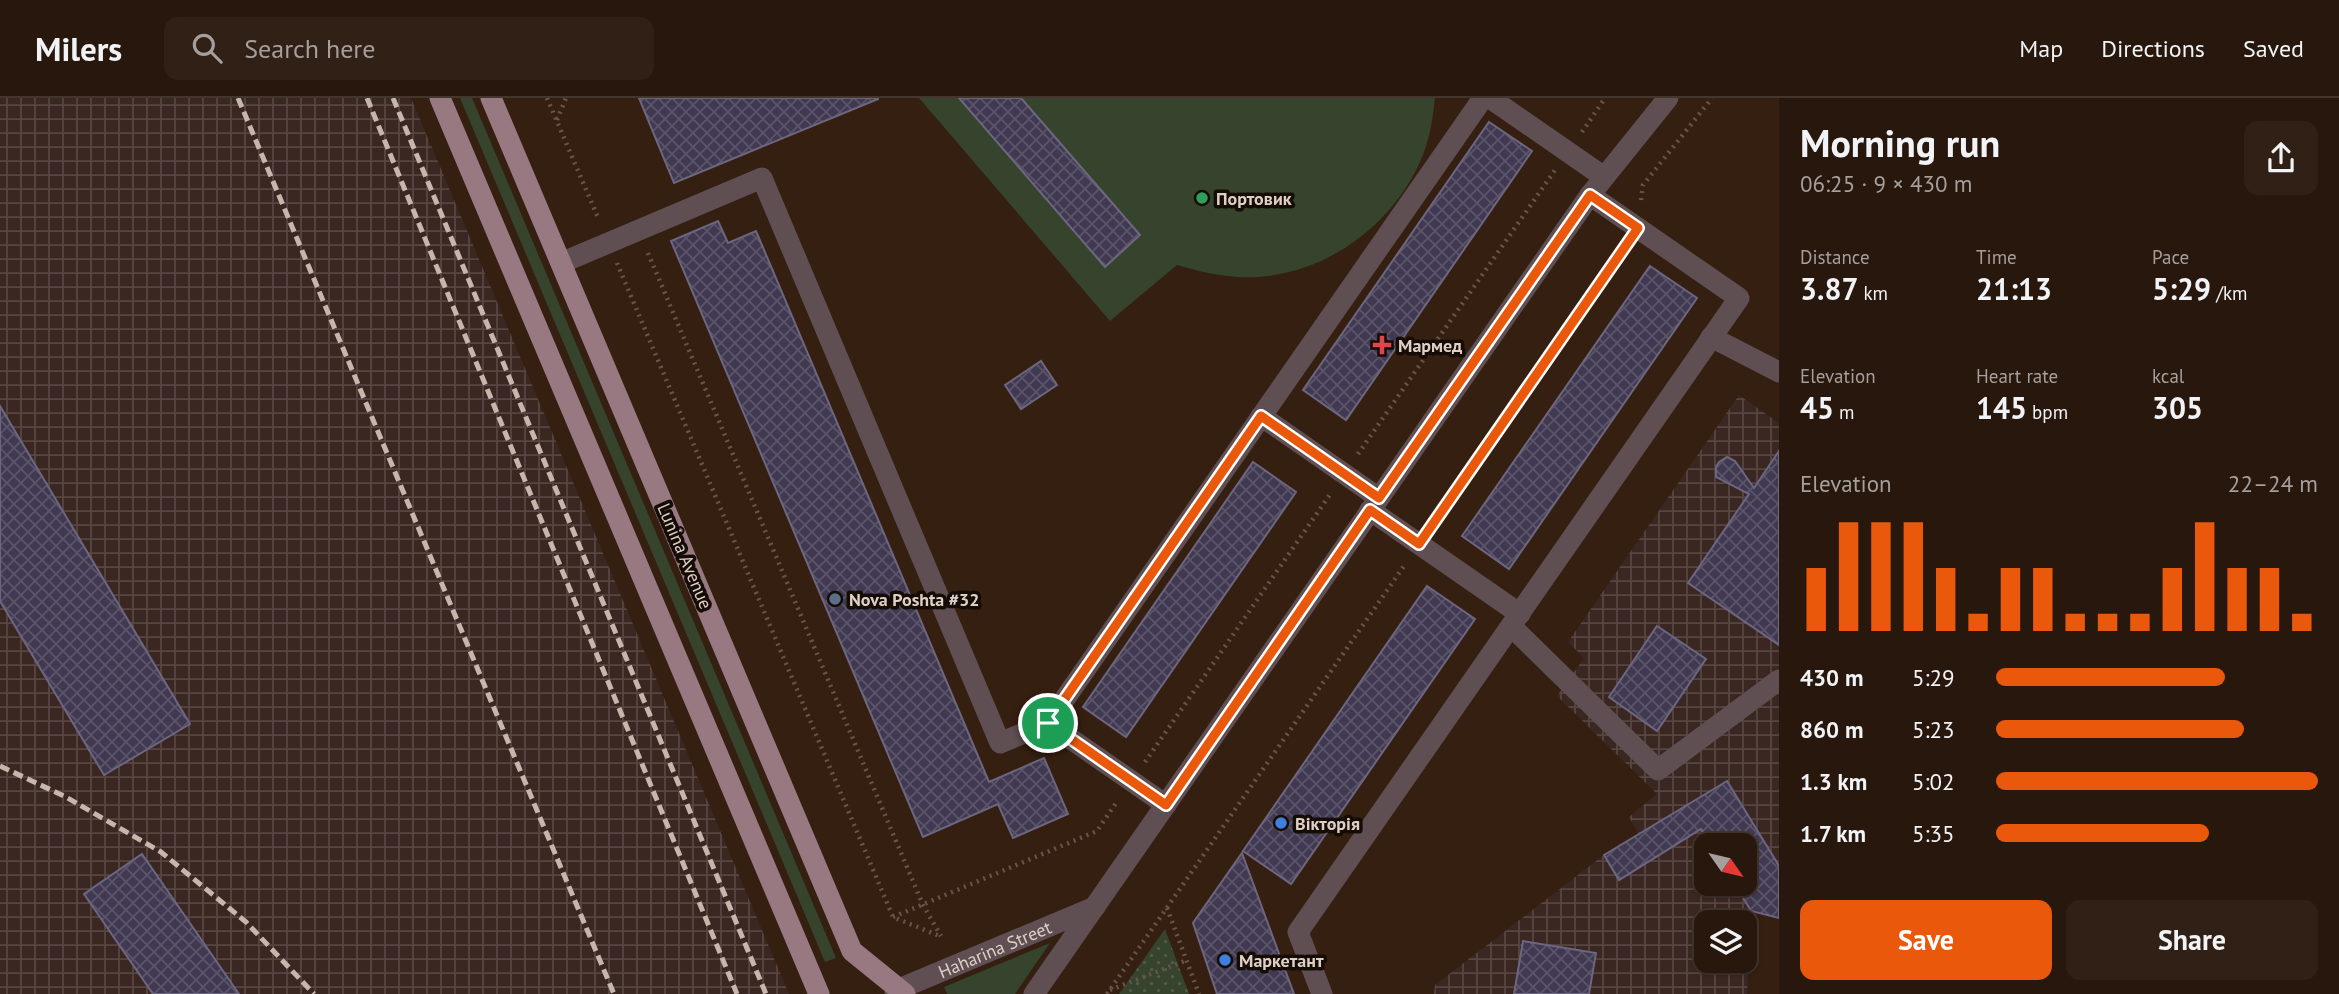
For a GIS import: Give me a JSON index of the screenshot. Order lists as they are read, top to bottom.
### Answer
{
  "streets": {
    "main road": ["Lunina Avenue"],
    "street": ["Haharina Street"]
  },
  "crossings": [
    ["Lunina Avenue", "Haharina Street"]
  ],
  "places": {
    "other": [
      "Портовик",
      "Nova Poshta #32",
      "Вікторія",
      "Маркетант"
    ],
    "health": ["Мармед"]
  },
  "north": "bottom right",
  "page": {
    "header": "Milers",
    "search": "Search here",
    "nav": ["Map", "Directions", "Saved"],
    "heading": ["Morning run", "06:25 · 9 × 430 m"],
    "stats": [
      ["Distance", "3.87 km"],
      ["Time", "21:13"],
      ["Pace", "5:29 /km"],
      ["Elevation", "45 m"],
      ["Heart rate", "145 bpm"],
      ["kcal", "305"]
    ],
    "chart": ["Elevation", "22–24 m"],
    "list": [
      {
        "name": "430 m",
        "note": "5:29"
      },
      {
        "name": "860 m",
        "note": "5:23"
      },
      {
        "name": "1.3 km",
        "note": "5:02"
      },
      {
        "name": "1.7 km",
        "note": "5:35"
      }
    ],
    "buttons": ["Save", "Share"]
  }
}
